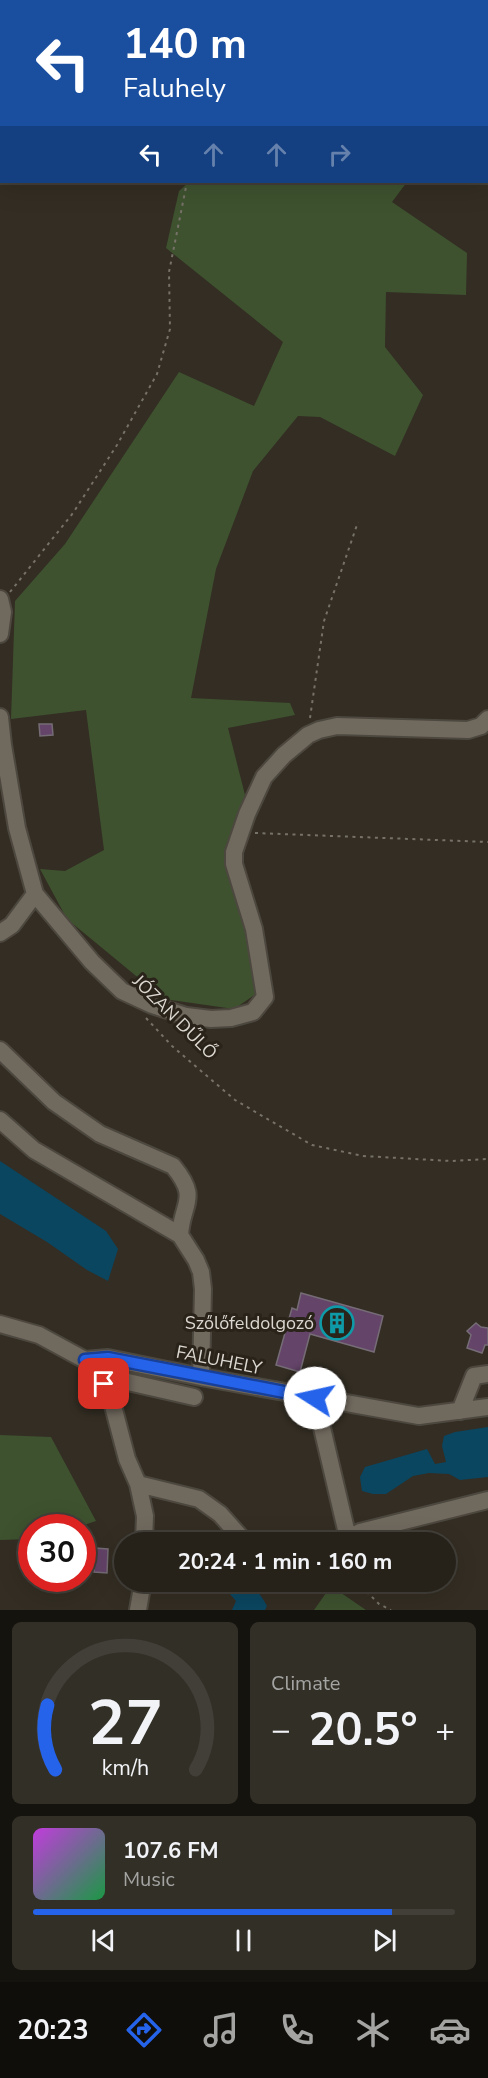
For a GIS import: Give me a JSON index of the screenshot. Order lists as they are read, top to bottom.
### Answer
{
  "streets": {
    "street": ["JÓZAN DŰLŐ", "FALUHELY"]
  },
  "places": {
    "building": ["Szőlőfeldolgozó"]
  },
  "page": {
    "turn": ["140 m", "Faluhely"],
    "limit": "30",
    "trip": "20:24 · 1 min · 160 m",
    "tile": "Climate",
    "heat": ["−", "20.5°", "+"],
    "song": ["107.6 FM", "Music"],
    "tabs": "20:23",
    "gauge": ["27", "km/h"]
  }
}
